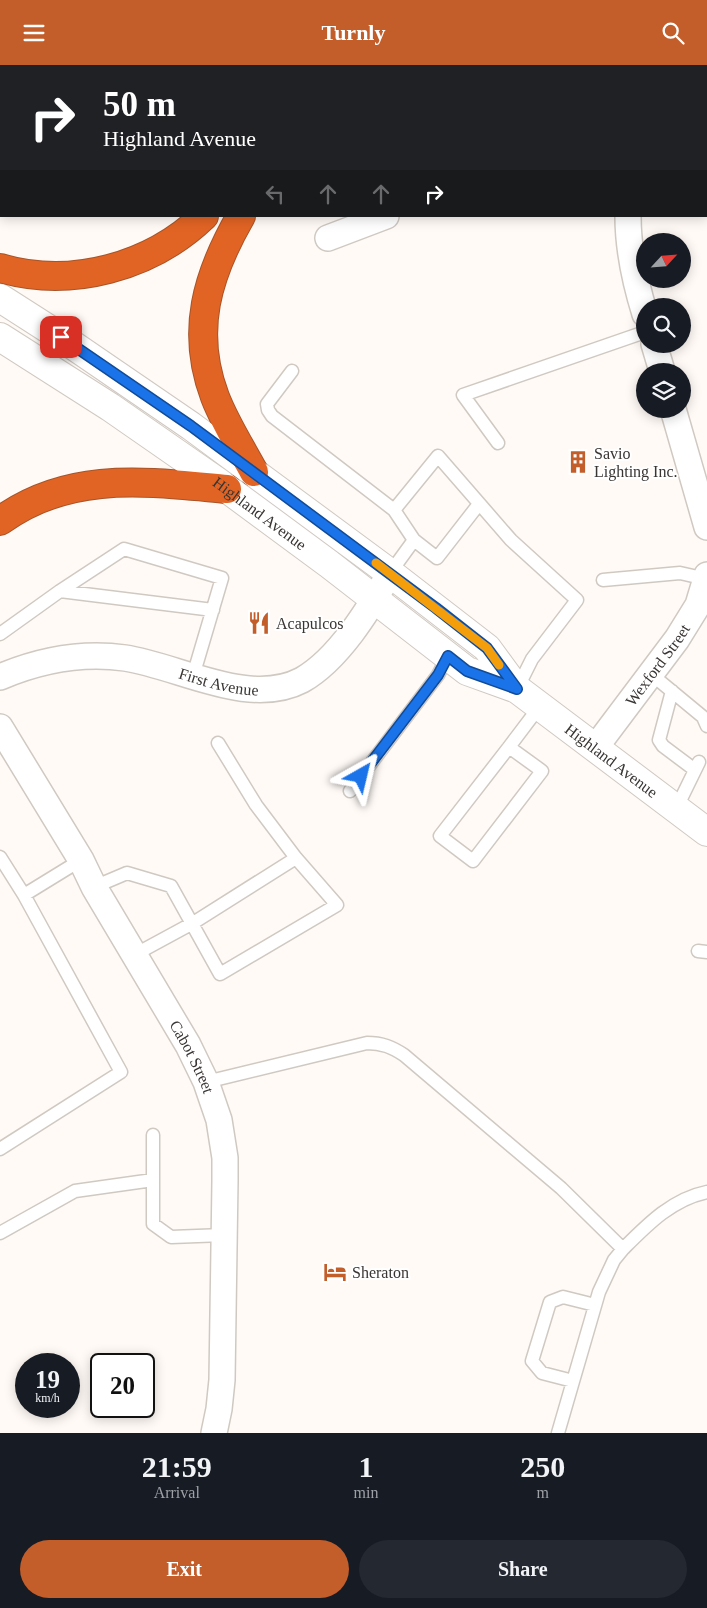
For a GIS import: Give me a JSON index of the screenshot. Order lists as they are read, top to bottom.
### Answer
{
  "streets": {
    "main road": ["Highland Avenue"],
    "street": ["Wexford Street", "First Avenue", "Cabot Street"]
  },
  "crossings": [
    ["Highland Avenue", "Wexford Street"],
    ["Highland Avenue", "First Avenue"]
  ],
  "places": {
    "building": ["Savio Lighting Inc."],
    "restaurant": ["Acapulcos"],
    "hotel": ["Sheraton"]
  },
  "north": "top right",
  "page": {
    "header": "Turnly",
    "turn": ["50 m", "Highland Avenue"],
    "speed": "19 km/h",
    "limit": "20",
    "eta": [
      "21:59",
      "Arrival",
      "1",
      "min",
      "250",
      "m"
    ],
    "buttons": ["Exit", "Share"]
  }
}
